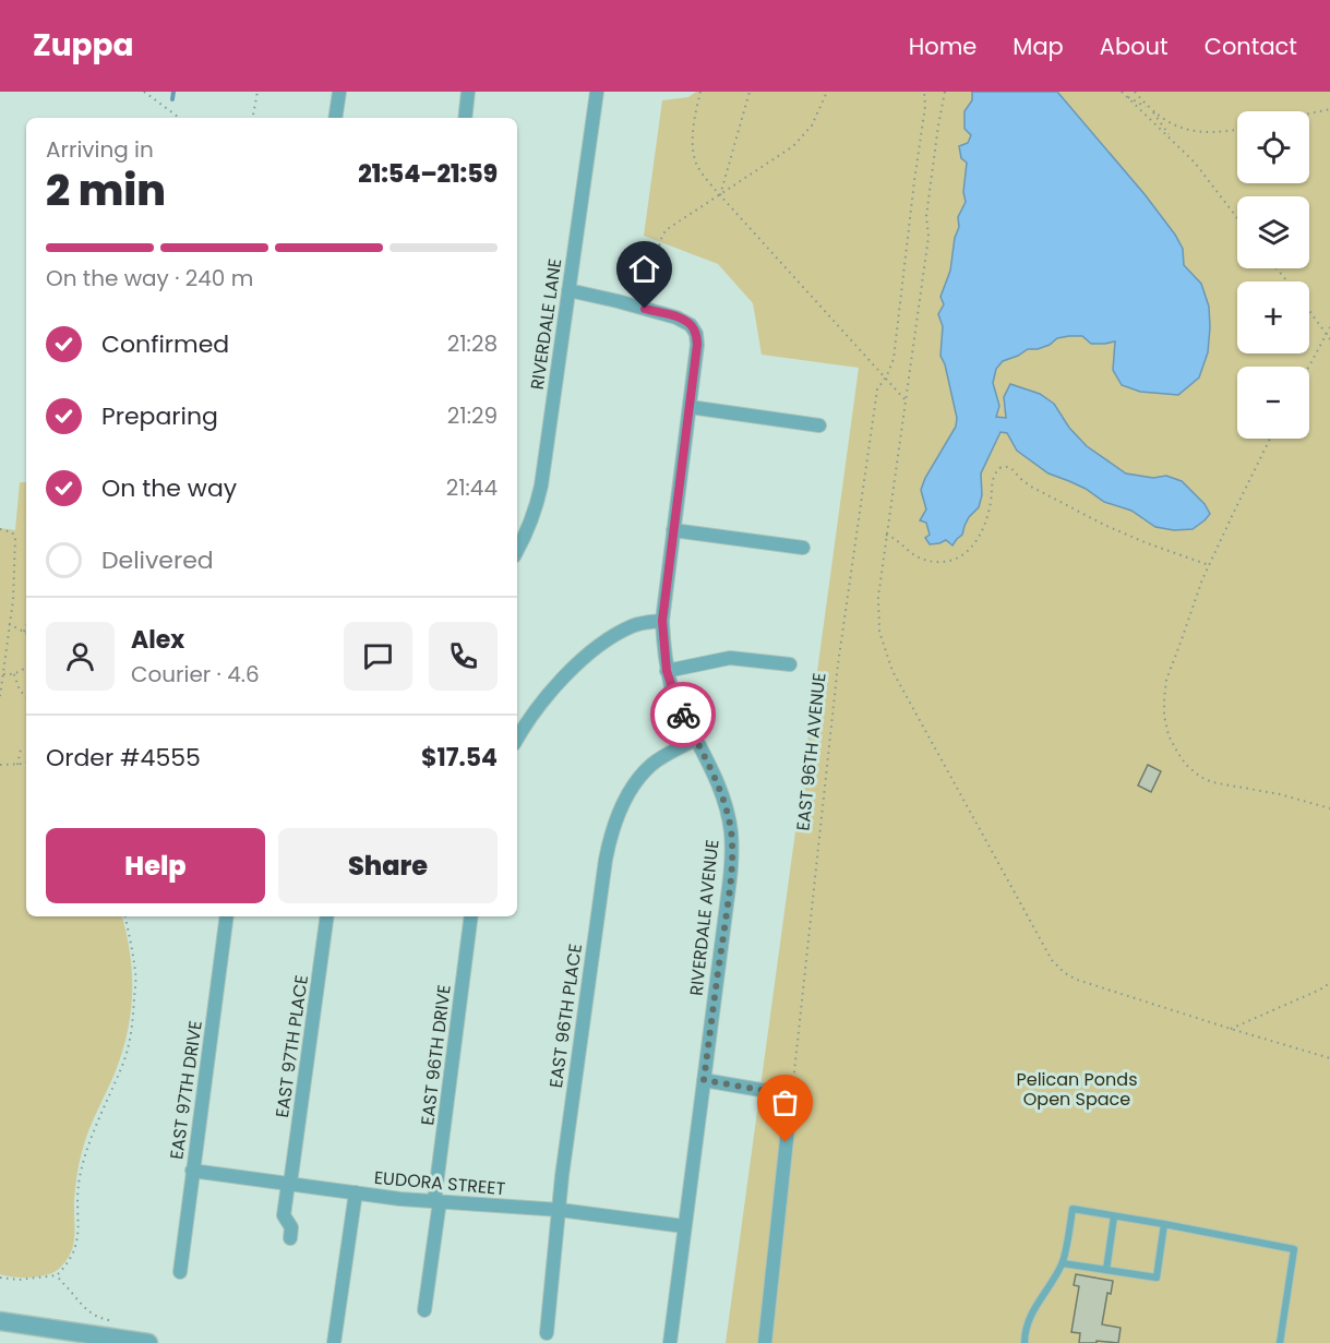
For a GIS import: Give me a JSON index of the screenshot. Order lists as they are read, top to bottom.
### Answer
{
  "streets": {
    "street": [
      "RIVERDALE LANE",
      "RIVERDALE AVENUE",
      "EAST 96TH PLACE",
      "EAST 97TH PLACE",
      "EAST 96TH DRIVE",
      "EAST 97TH DRIVE",
      "EUDORA STREET"
    ],
    "path": ["EAST 96TH AVENUE"]
  },
  "crossings": [
    ["RIVERDALE LANE", "RIVERDALE AVENUE"],
    ["RIVERDALE AVENUE", "EAST 96TH PLACE"],
    ["RIVERDALE AVENUE", "EUDORA STREET"],
    ["EAST 96TH PLACE", "EUDORA STREET"],
    ["EAST 97TH PLACE", "EUDORA STREET"],
    ["EAST 96TH DRIVE", "EUDORA STREET"],
    ["EAST 97TH DRIVE", "EUDORA STREET"]
  ],
  "parks": ["Pelican Ponds Open Space"],
  "page": {
    "header": "Zuppa",
    "nav": [
      "Home",
      "Map",
      "About",
      "Contact"
    ],
    "map_buttons": ["+", "−"],
    "heading": ["2 min", "Arriving in", "21:54–21:59"],
    "panel": [
      "Alex",
      "Courier · 4.6",
      "Order #4555",
      "$17.54"
    ],
    "bar": "On the way · 240 m",
    "list": [
      ["Confirmed", "21:28"],
      ["Preparing", "21:29"],
      ["On the way", "21:44"],
      "Delivered"
    ],
    "buttons": ["Help", "Share"]
  }
}
